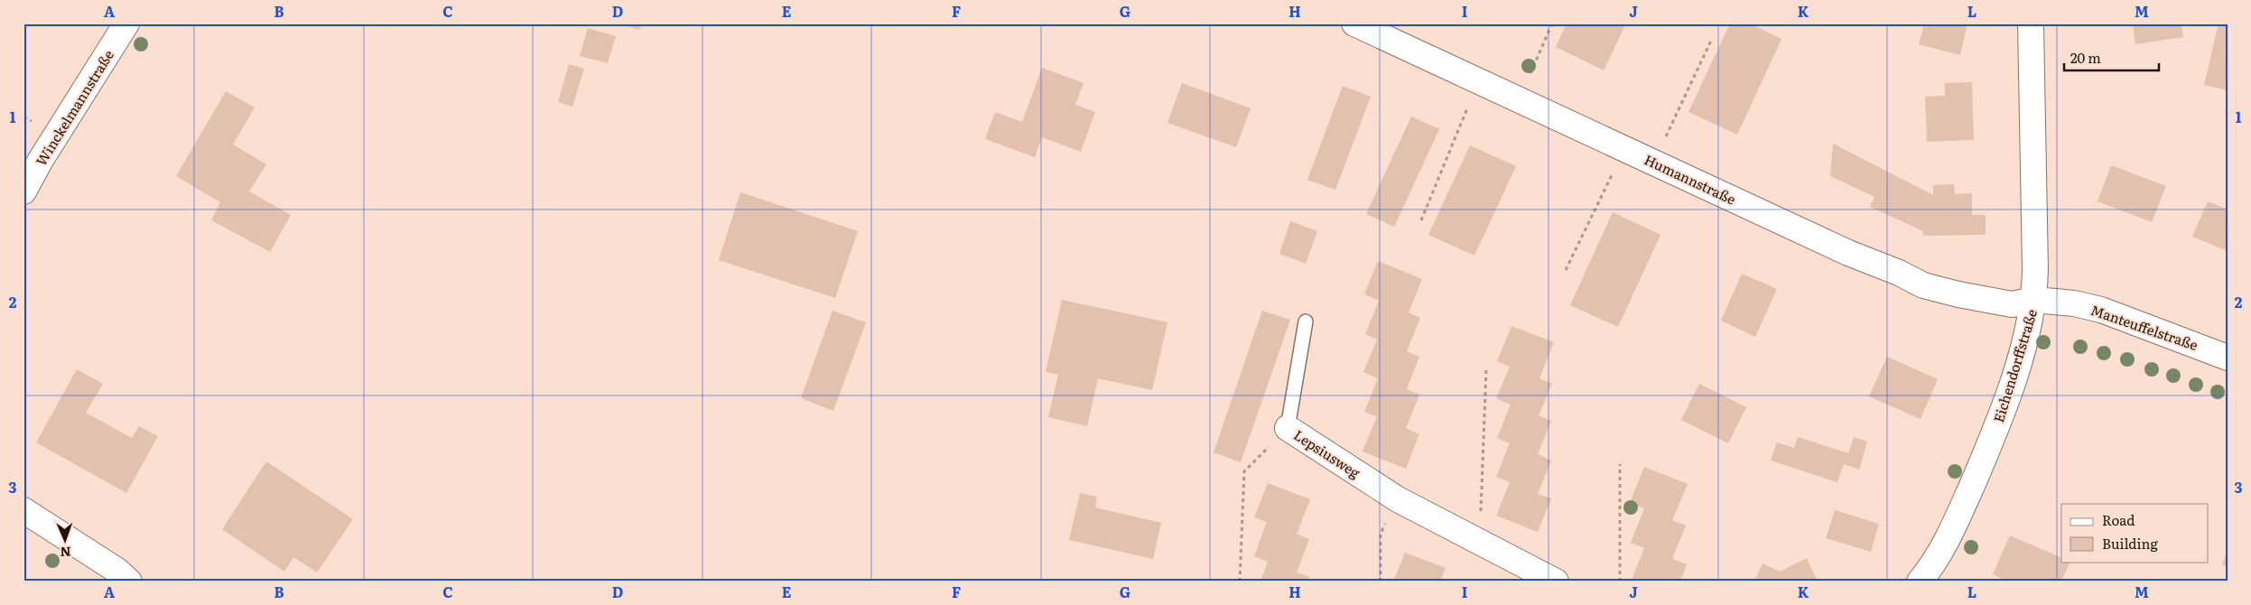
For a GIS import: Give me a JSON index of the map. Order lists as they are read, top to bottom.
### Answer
{
  "streets": {
    "street": [
      "Winckelmannstraße",
      "Humannstraße",
      "Manteuffelstraße",
      "Eichendorffstraße",
      "Lepsiusweg"
    ]
  },
  "crossings": [
    ["Humannstraße", "Manteuffelstraße"],
    ["Humannstraße", "Eichendorffstraße"],
    ["Manteuffelstraße", "Eichendorffstraße"]
  ],
  "legend": ["Road", "Building"],
  "scale_bar": "20 m",
  "north": "bottom",
  "grid": {
    "columns": [
      "A",
      "B",
      "C",
      "D",
      "E",
      "F",
      "G",
      "H",
      "I",
      "J",
      "K",
      "L",
      "M"
    ],
    "rows": ["1", "2", "3"]
  }
}
